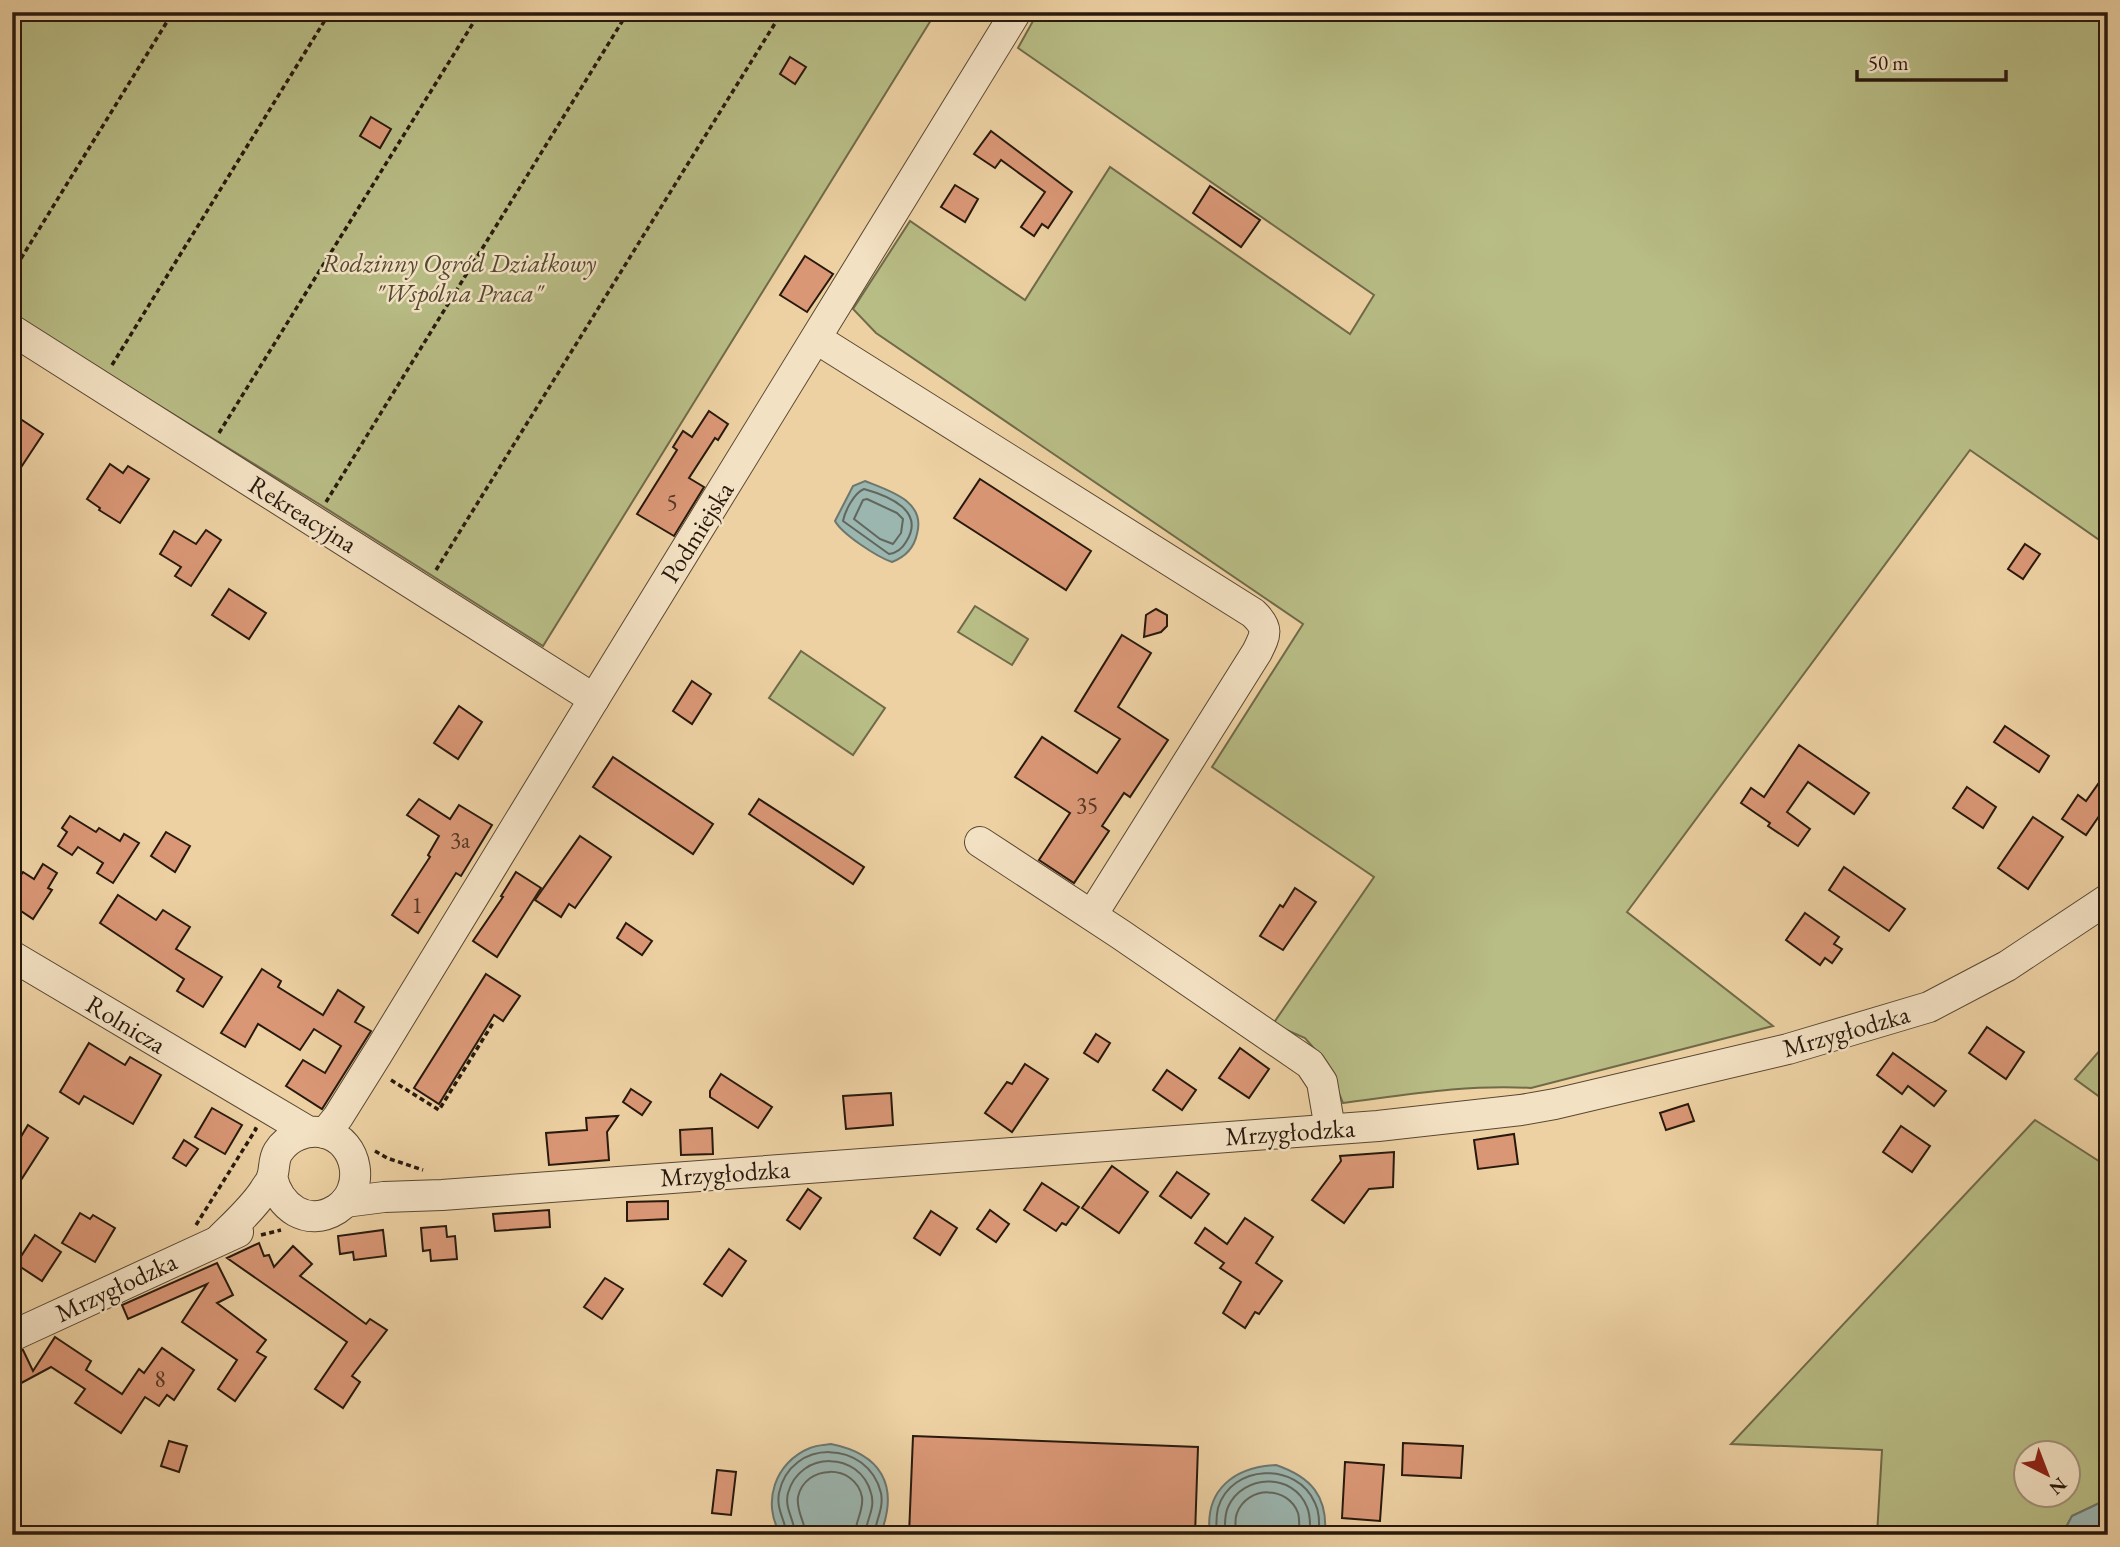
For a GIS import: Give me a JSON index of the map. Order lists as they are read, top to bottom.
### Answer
{
  "streets": {
    "street": [
      "Rekreacyjna",
      "Podmiejska",
      "Rolnicza",
      "Mrzygłodzka"
    ]
  },
  "crossings": [
    ["Rekreacyjna", "Podmiejska"],
    ["Podmiejska", "Rolnicza"],
    ["Podmiejska", "Mrzygłodzka"],
    ["Rolnicza", "Mrzygłodzka"]
  ],
  "parks": ["Rodzinny Ogród Działkowy \"Wspólna Praca\""],
  "house_numbers": [
    "5",
    "35",
    "3a",
    "1",
    "8"
  ],
  "scale_bar": "50 m",
  "north": "bottom right"
}
